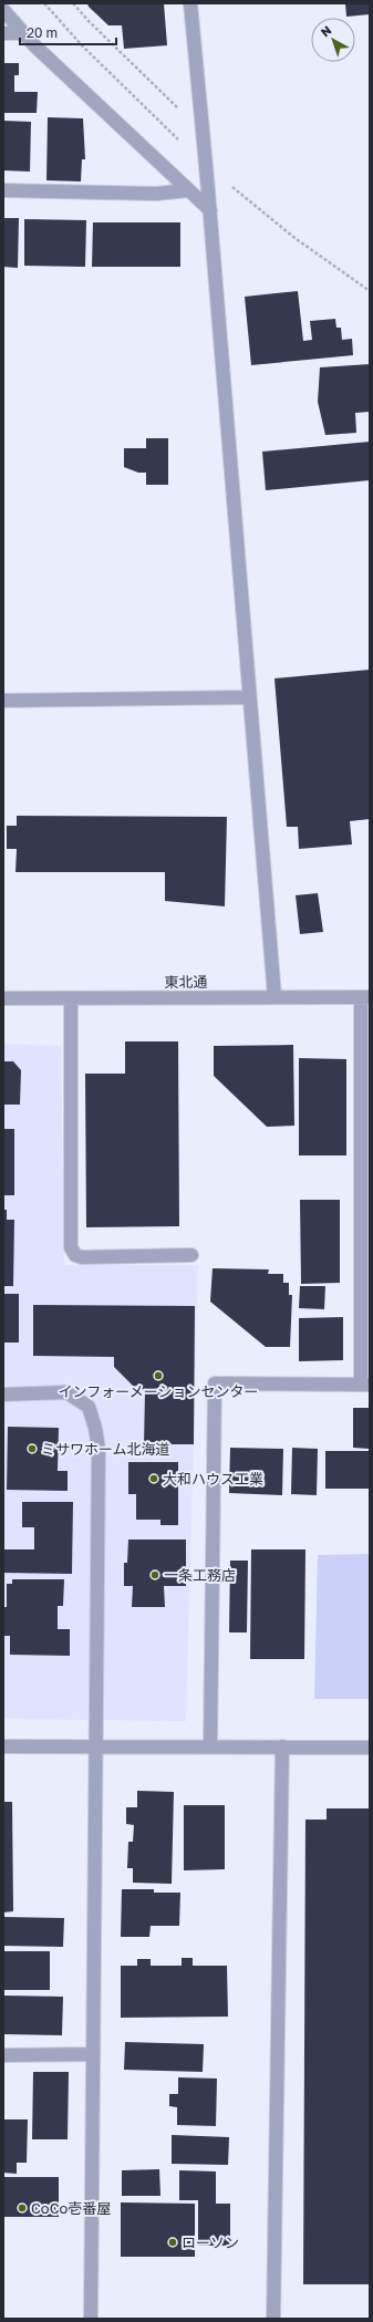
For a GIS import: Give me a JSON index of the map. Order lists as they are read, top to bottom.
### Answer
{
  "streets": {
    "street": ["東北通"]
  },
  "places": [
    "インフォーメーションセンター",
    "ミサワホーム北海道",
    "大和ハウス工業",
    "一条工務店",
    "CoCo壱番屋",
    "ローソン"
  ],
  "scale_bar": "20 m",
  "north": "top left"
}
